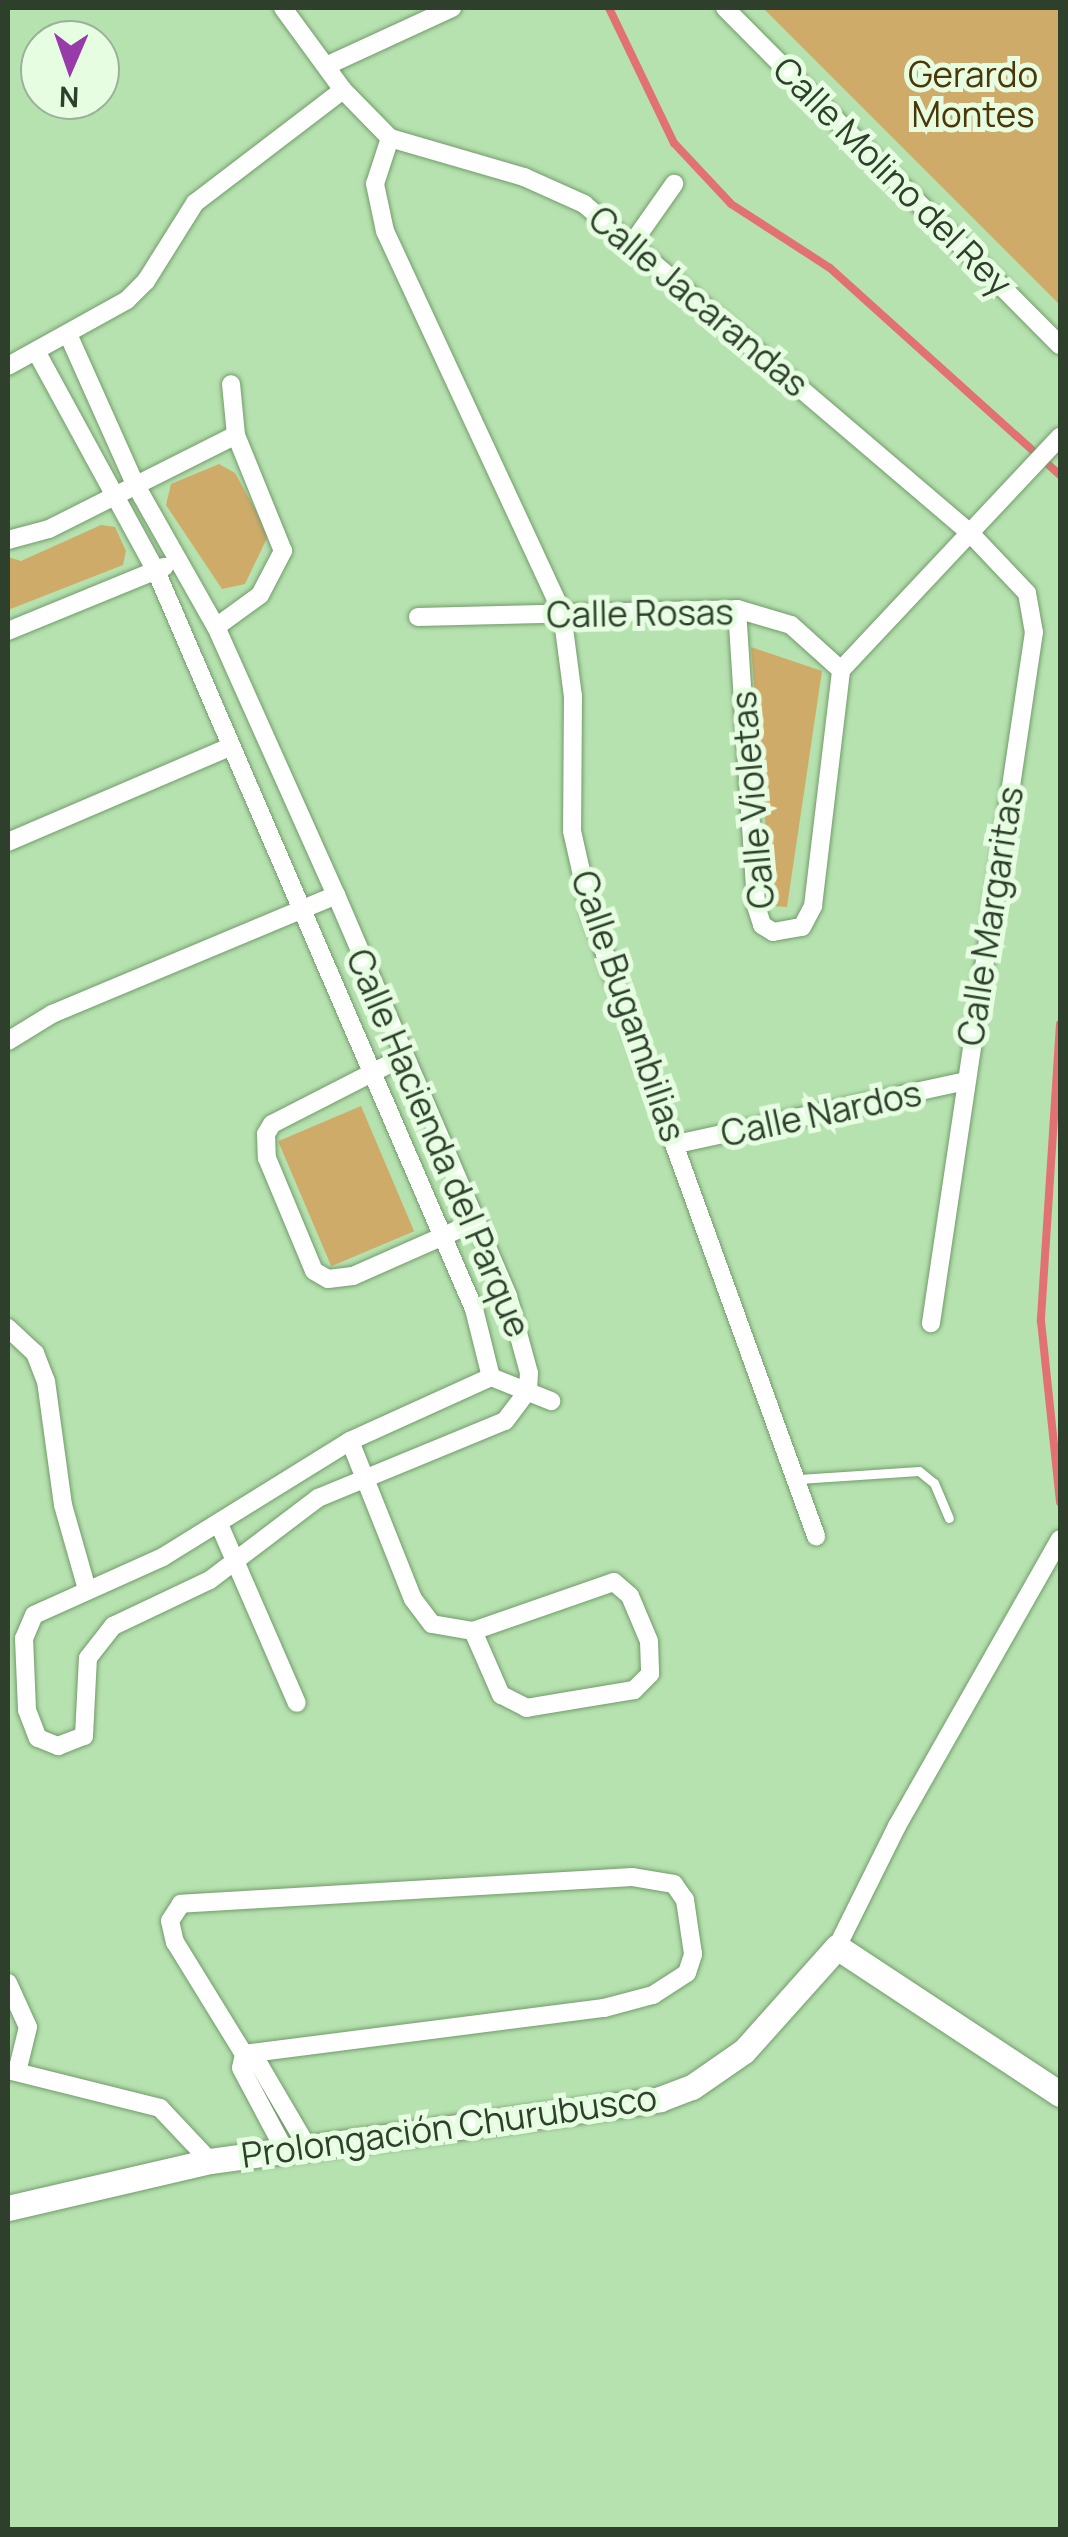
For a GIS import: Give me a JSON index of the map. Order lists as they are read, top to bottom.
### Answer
{
  "streets": {
    "main road": ["Prolongación Churubusco"],
    "street": [
      "Calle Molino del Rey",
      "Calle Jacarandas",
      "Calle Rosas",
      "Calle Violetas",
      "Calle Margaritas",
      "Calle Bugambilias",
      "Calle Nardos",
      "Calle Hacienda del Parque"
    ]
  },
  "crossings": [
    ["Calle Jacarandas", "Calle Margaritas"],
    ["Calle Jacarandas", "Calle Bugambilias"],
    ["Calle Rosas", "Calle Violetas"],
    ["Calle Rosas", "Calle Bugambilias"],
    ["Calle Margaritas", "Calle Nardos"],
    ["Calle Bugambilias", "Calle Nardos"]
  ],
  "parks": ["Gerardo Montes"],
  "north": "bottom"
}
